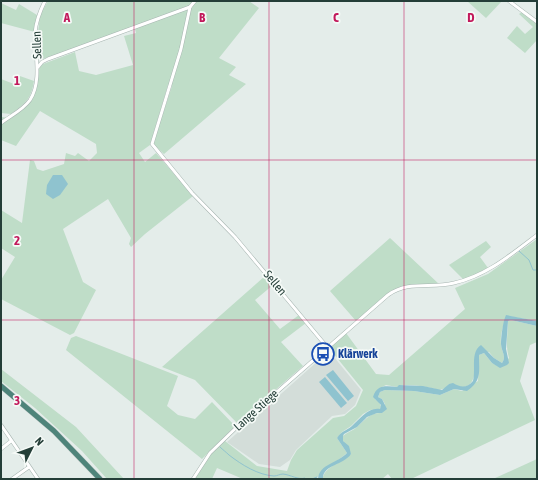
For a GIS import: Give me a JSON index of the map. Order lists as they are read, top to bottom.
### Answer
{
  "streets": {
    "street": ["Sellen", "Lange Stiege"]
  },
  "crossings": [
    ["Sellen", "Lange Stiege"]
  ],
  "places": {
    "bus stop": ["Klärwerk"]
  },
  "north": "top right",
  "grid": {
    "columns": [
      "A",
      "B",
      "C",
      "D"
    ],
    "rows": ["1", "2", "3"]
  }
}
